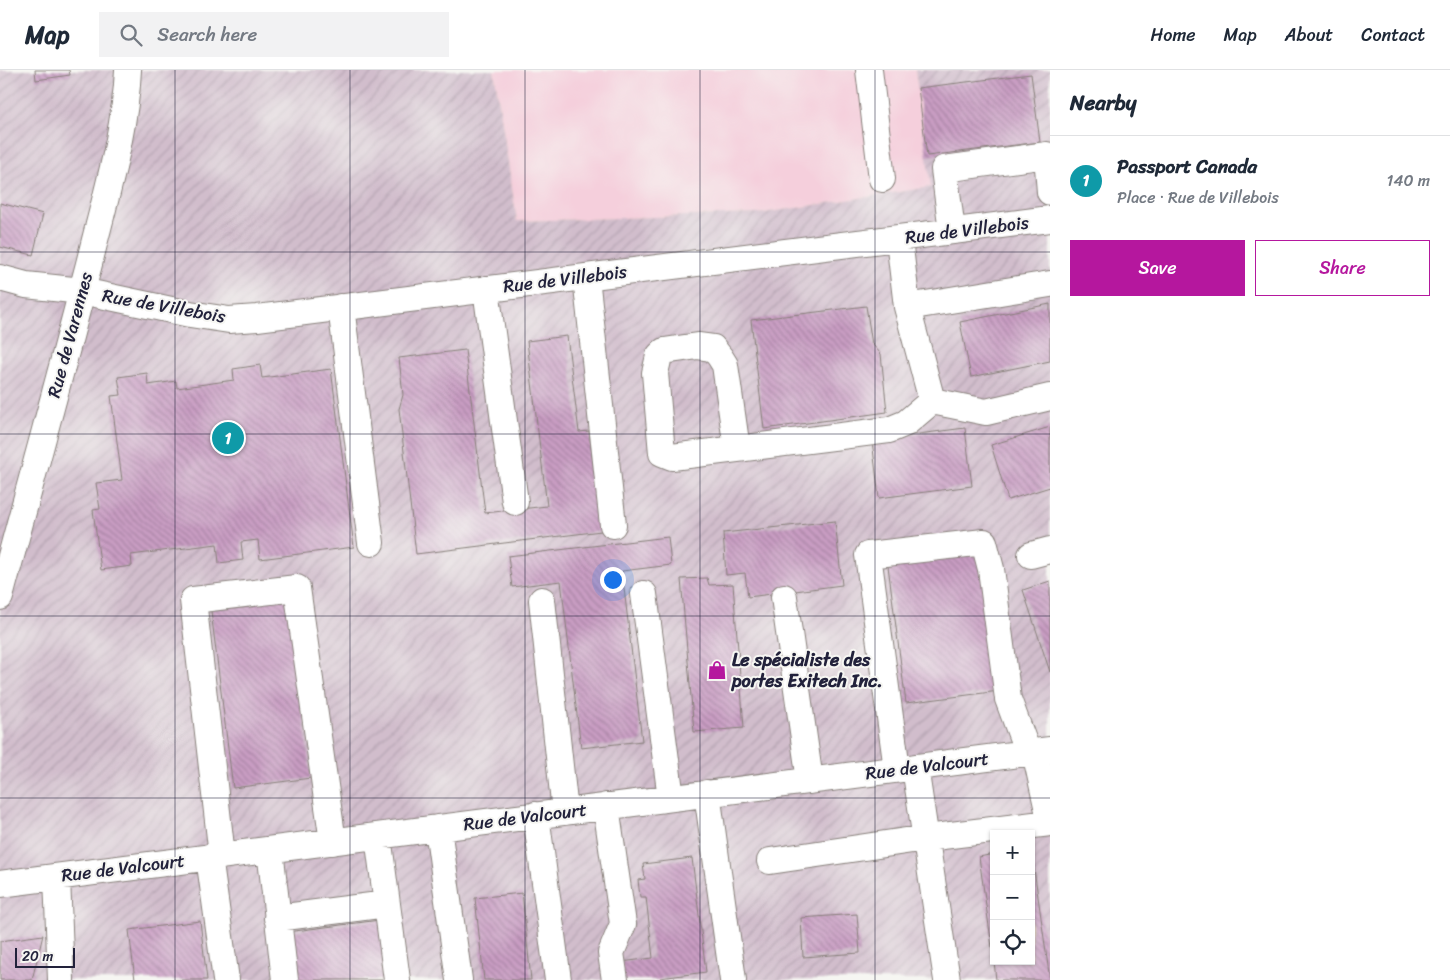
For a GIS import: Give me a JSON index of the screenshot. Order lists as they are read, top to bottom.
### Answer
{
  "streets": {
    "street": ["Rue de Villebois", "Rue de Varennes", "Rue de Valcourt"]
  },
  "crossings": [
    ["Rue de Villebois", "Rue de Varennes"]
  ],
  "places": {
    "shop": ["Le spécialiste des portes Exitech Inc."]
  },
  "scale_bar": "20 m",
  "page": {
    "header": "Map",
    "search": "Search here",
    "nav": [
      "Home",
      "Map",
      "About",
      "Contact"
    ],
    "heading": "Nearby",
    "list": [
      {
        "mark": "1",
        "name": "Passport Canada",
        "note": "Place · Rue de Villebois",
        "value": "140 m"
      }
    ],
    "buttons": ["Save", "Share"],
    "pins": "1",
    "map_buttons": ["+", "−"],
    "scale": "20 m"
  }
}
